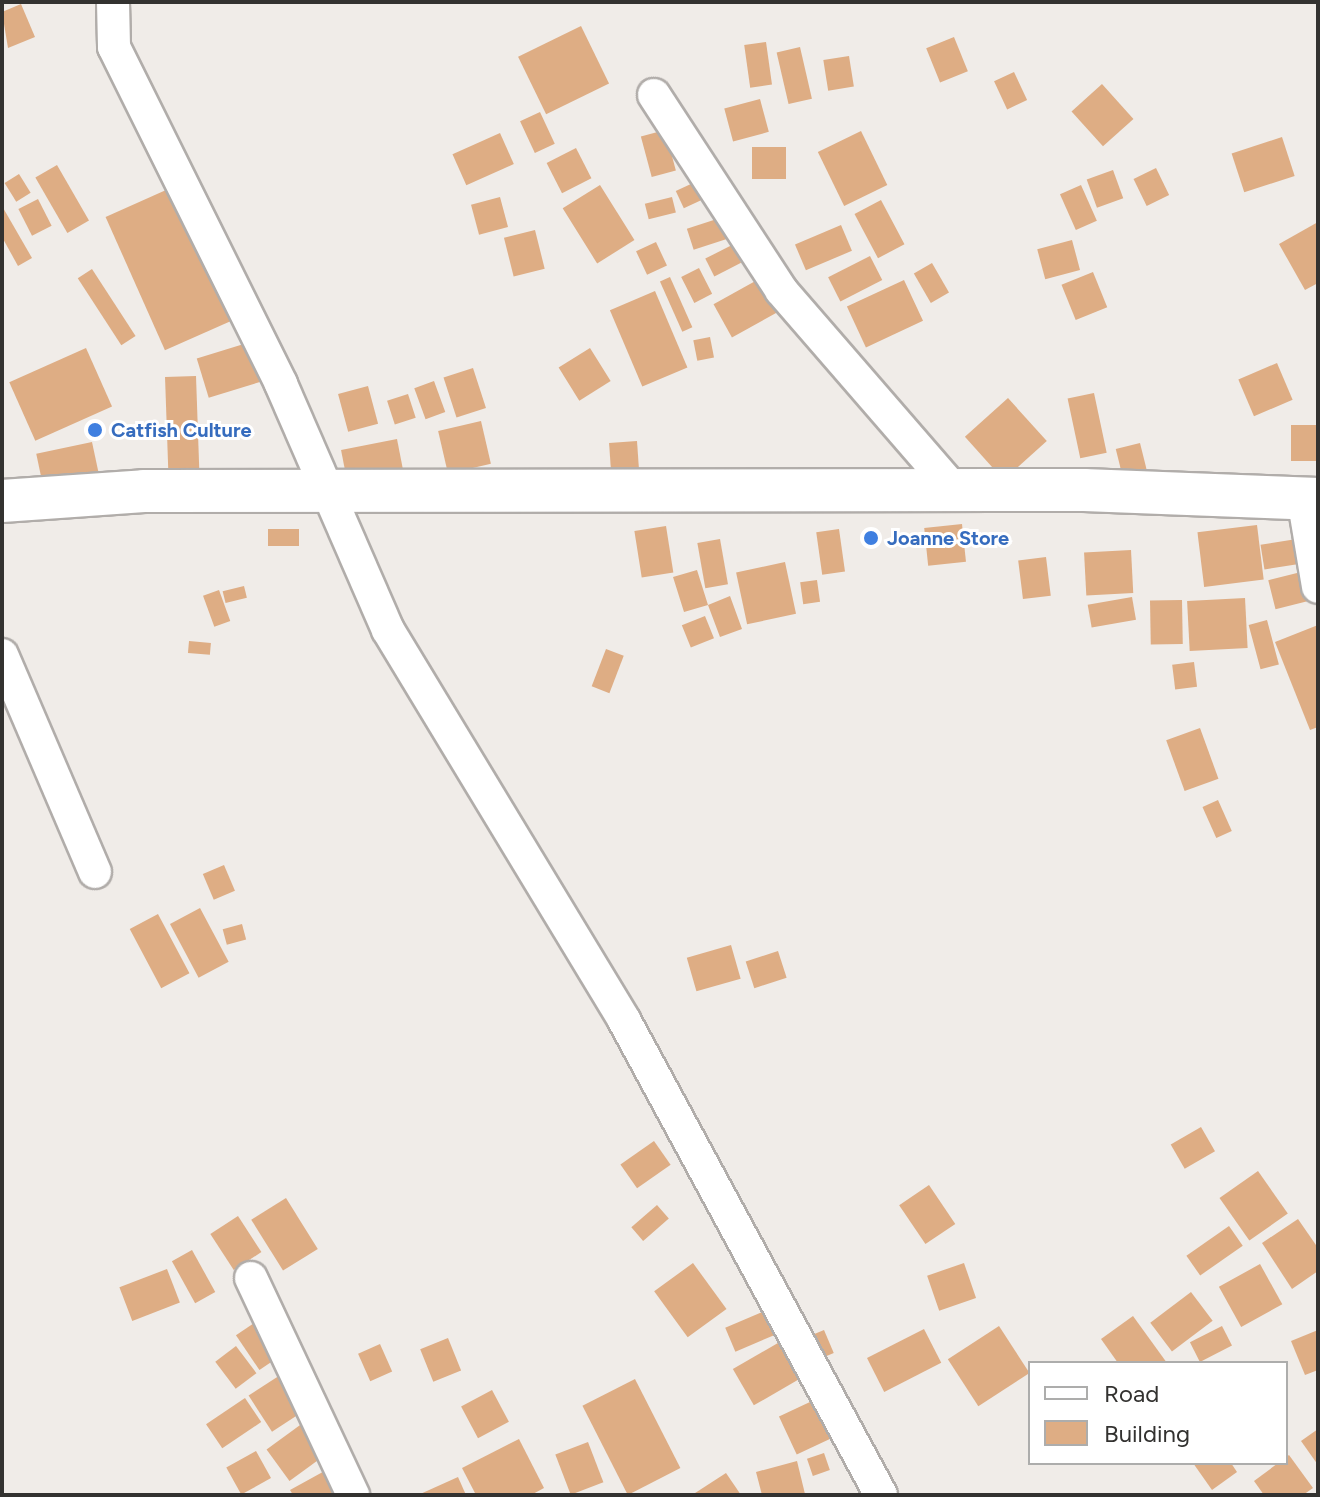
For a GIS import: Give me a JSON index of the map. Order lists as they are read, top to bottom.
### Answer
{
  "places": ["Catfish Culture", "Joanne Store"],
  "legend": ["Road", "Building"]
}
